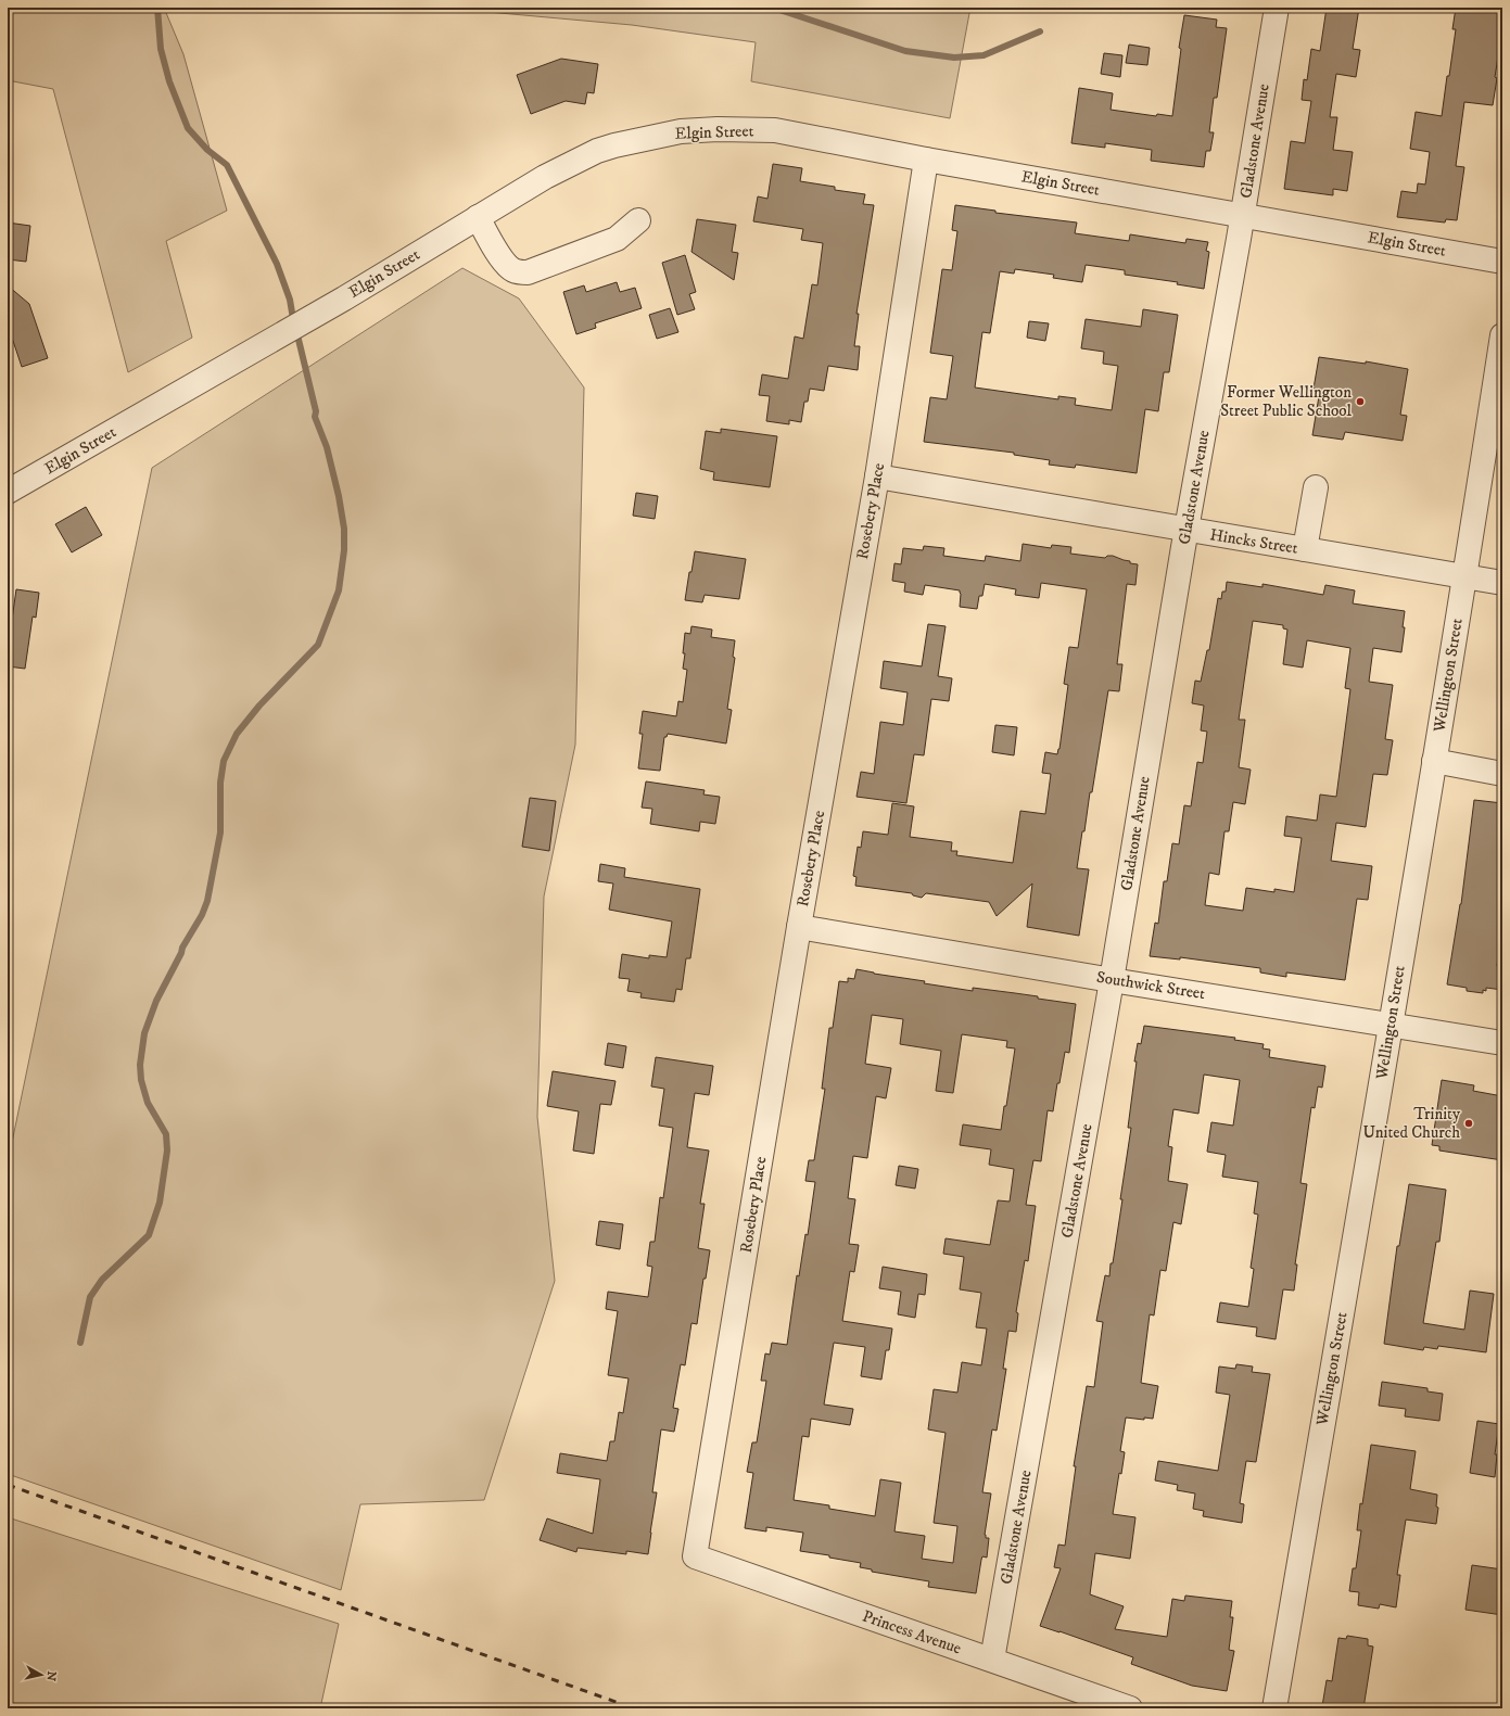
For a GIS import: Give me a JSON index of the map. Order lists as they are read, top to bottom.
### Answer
{
  "streets": {
    "street": [
      "Elgin Street",
      "Gladstone Avenue",
      "Rosebery Place",
      "Hincks Street",
      "Wellington Street",
      "Southwick Street",
      "Princess Avenue"
    ]
  },
  "crossings": [
    ["Elgin Street", "Gladstone Avenue"],
    ["Elgin Street", "Rosebery Place"],
    ["Gladstone Avenue", "Hincks Street"],
    ["Gladstone Avenue", "Southwick Street"],
    ["Gladstone Avenue", "Princess Avenue"],
    ["Rosebery Place", "Hincks Street"],
    ["Rosebery Place", "Southwick Street"],
    ["Rosebery Place", "Princess Avenue"],
    ["Hincks Street", "Wellington Street"],
    ["Wellington Street", "Southwick Street"]
  ],
  "places": ["Former Wellington Street Public School", "Trinity United Church"],
  "north": "right"
}
